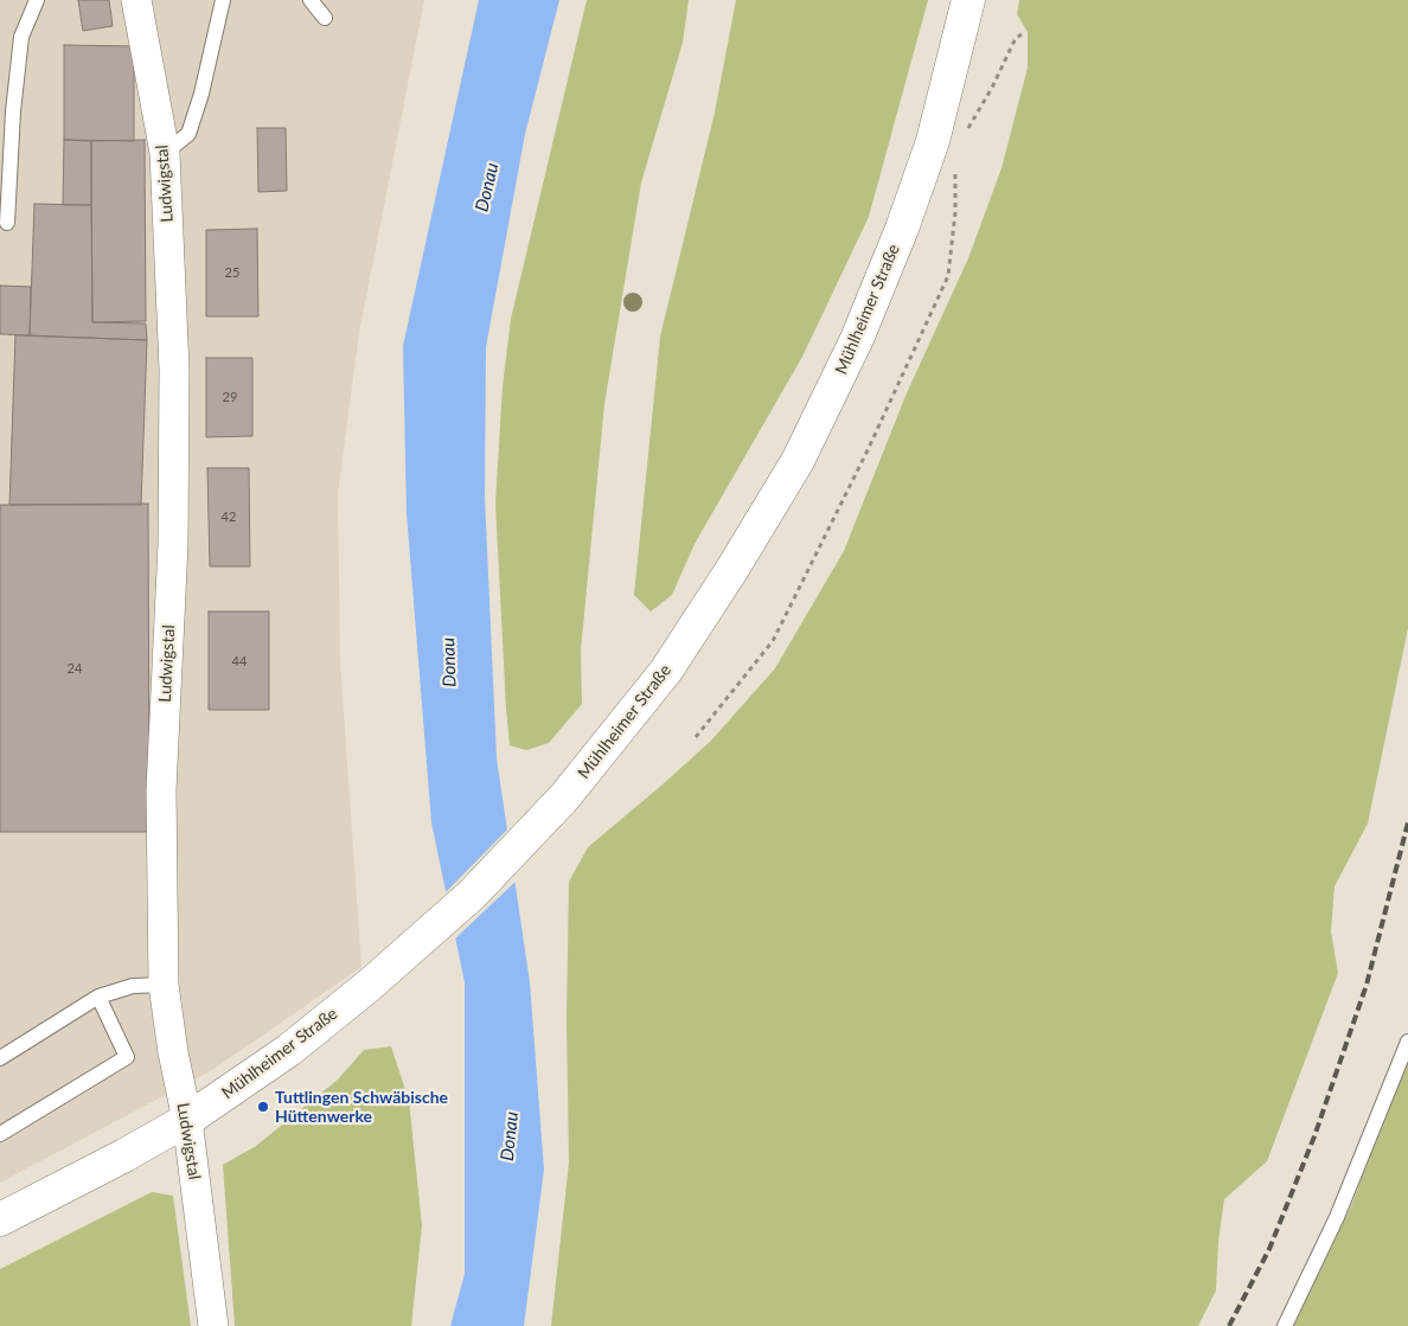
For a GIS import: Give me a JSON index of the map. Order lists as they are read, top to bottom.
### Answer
{
  "streets": {
    "main road": ["Mühlheimer Straße"],
    "street": ["Ludwigstal"]
  },
  "crossings": [
    ["Ludwigstal", "Mühlheimer Straße"]
  ],
  "water": ["Donau"],
  "places": ["Tuttlingen Schwäbische Hüttenwerke"],
  "house_numbers": [
    "25",
    "29",
    "42",
    "44",
    "24"
  ]
}
